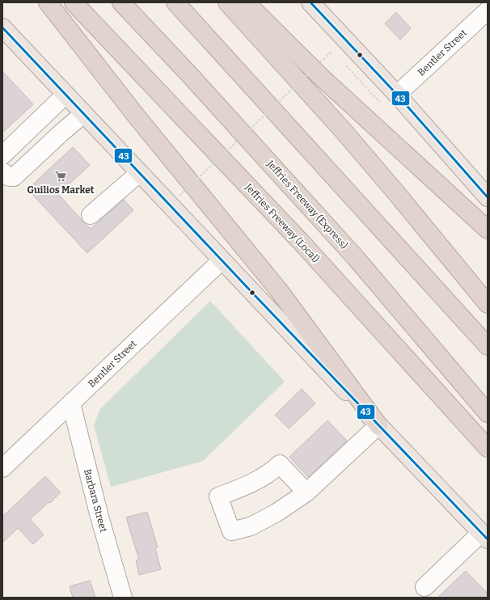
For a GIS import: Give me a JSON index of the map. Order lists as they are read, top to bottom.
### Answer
{
  "streets": {
    "highway": ["Jeffries Freeway (Express)", "Jeffries Freeway (Local)"],
    "street": ["Bentler Street", "Barbara Street"]
  },
  "crossings": [
    ["Bentler Street", "Barbara Street"]
  ],
  "places": {
    "supermarket": ["Guilios Market"]
  },
  "lines": ["transit line 43"]
}
